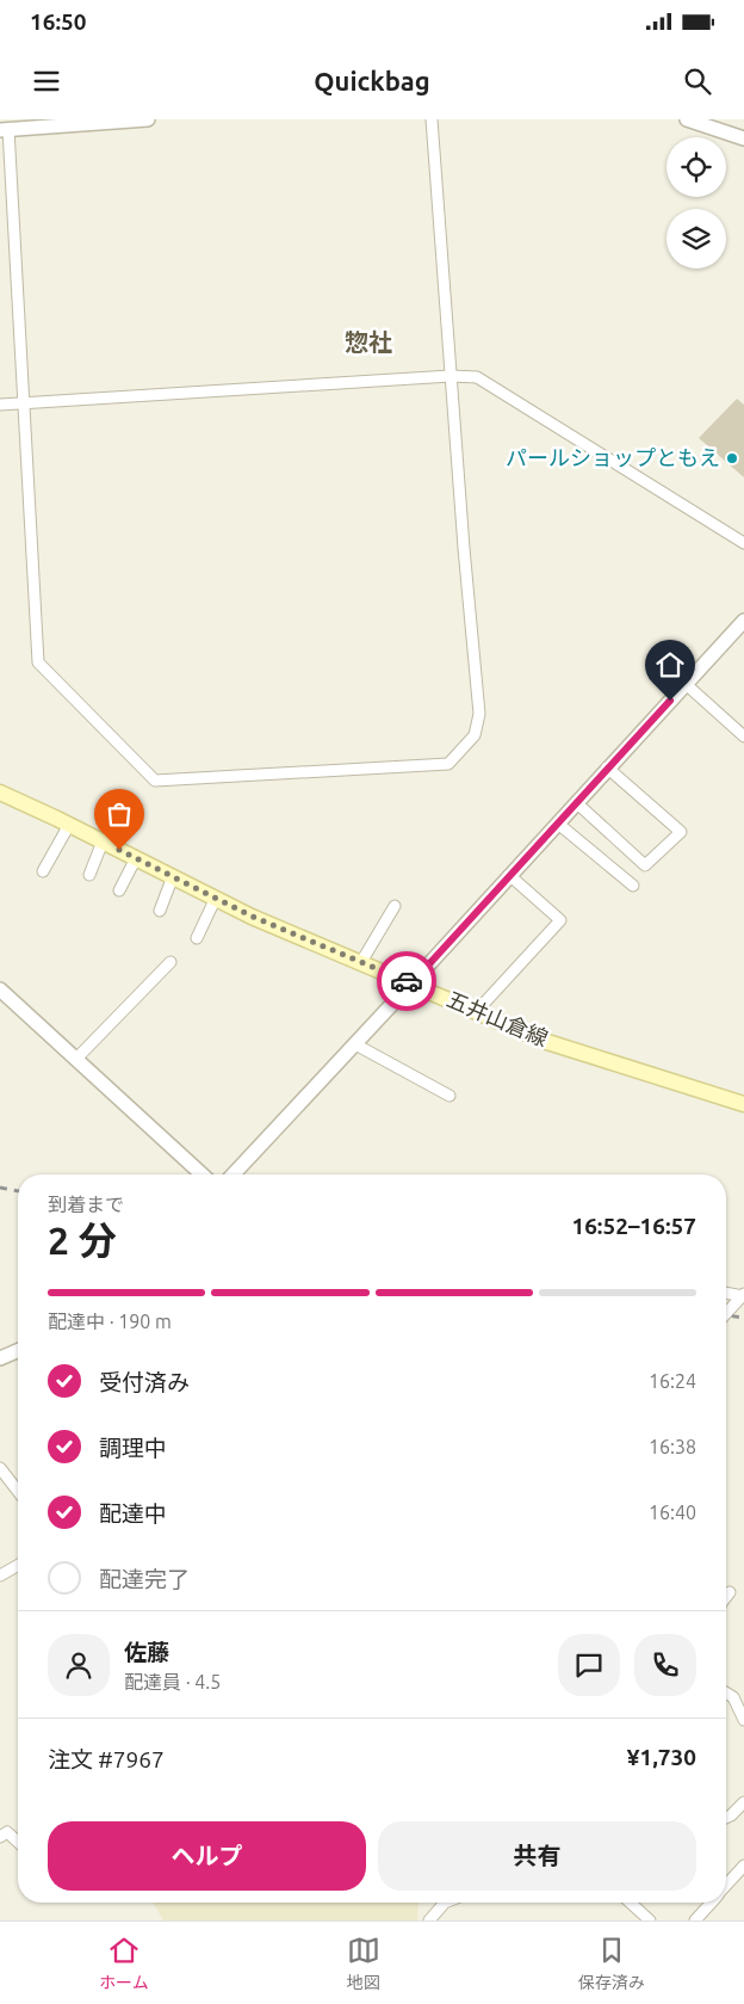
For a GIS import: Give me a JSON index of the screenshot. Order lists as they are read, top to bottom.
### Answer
{
  "streets": {
    "main road": ["五井山倉線"]
  },
  "districts": ["惣社"],
  "places": ["パールショップともえ"],
  "page": {
    "status": "16:50",
    "header": "Quickbag",
    "heading": ["2 分", "到着まで", "16:52–16:57"],
    "panel": [
      "佐藤",
      "配達員 · 4.5",
      "注文 #7967",
      "¥1,730"
    ],
    "bar": "配達中 · 190 m",
    "list": [
      ["受付済み", "16:24"],
      ["調理中", "16:38"],
      ["配達中", "16:40"],
      "配達完了"
    ],
    "buttons": ["ヘルプ", "共有"],
    "tabs": ["ホーム", "地図", "保存済み"]
  }
}
